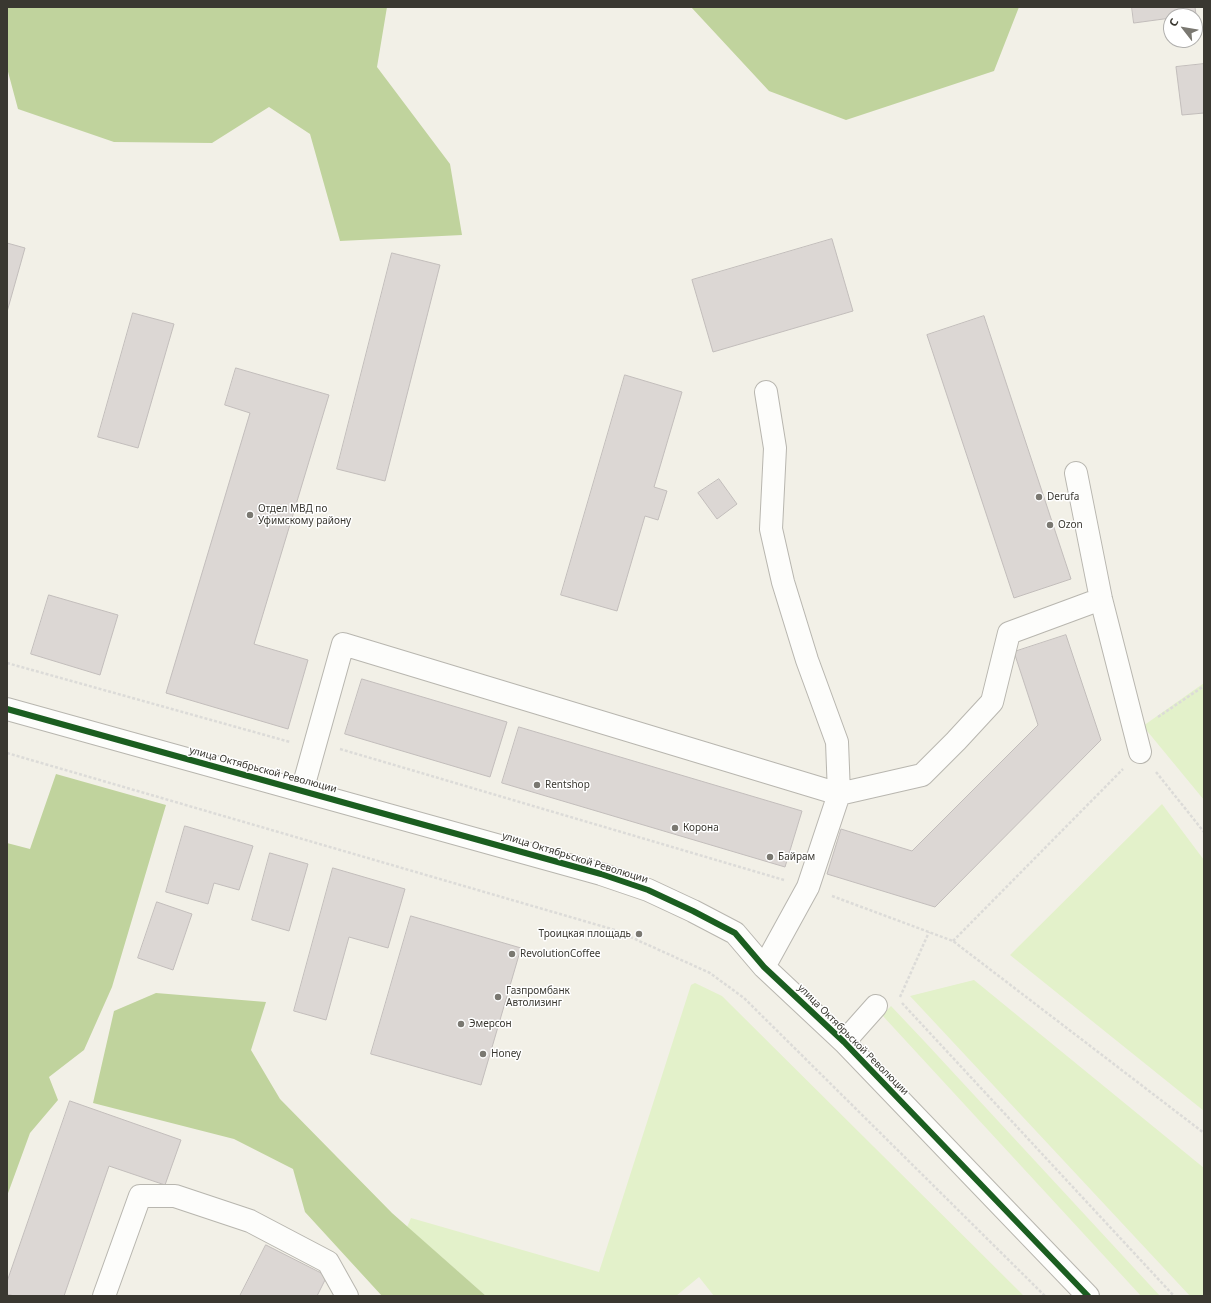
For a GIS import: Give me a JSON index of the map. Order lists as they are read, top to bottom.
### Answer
{
  "streets": {
    "street": ["улица Октябрьской Революции"]
  },
  "places": [
    "Derufa",
    "Отдел МВД по Уфимскому району",
    "Ozon",
    "Rentshop",
    "Корона",
    "Байрам",
    "Троицкая площадь",
    "RevolutionCoffee",
    "Газпромбанк Автолизинг",
    "Эмерсон",
    "Honey"
  ],
  "north": "top left"
}
